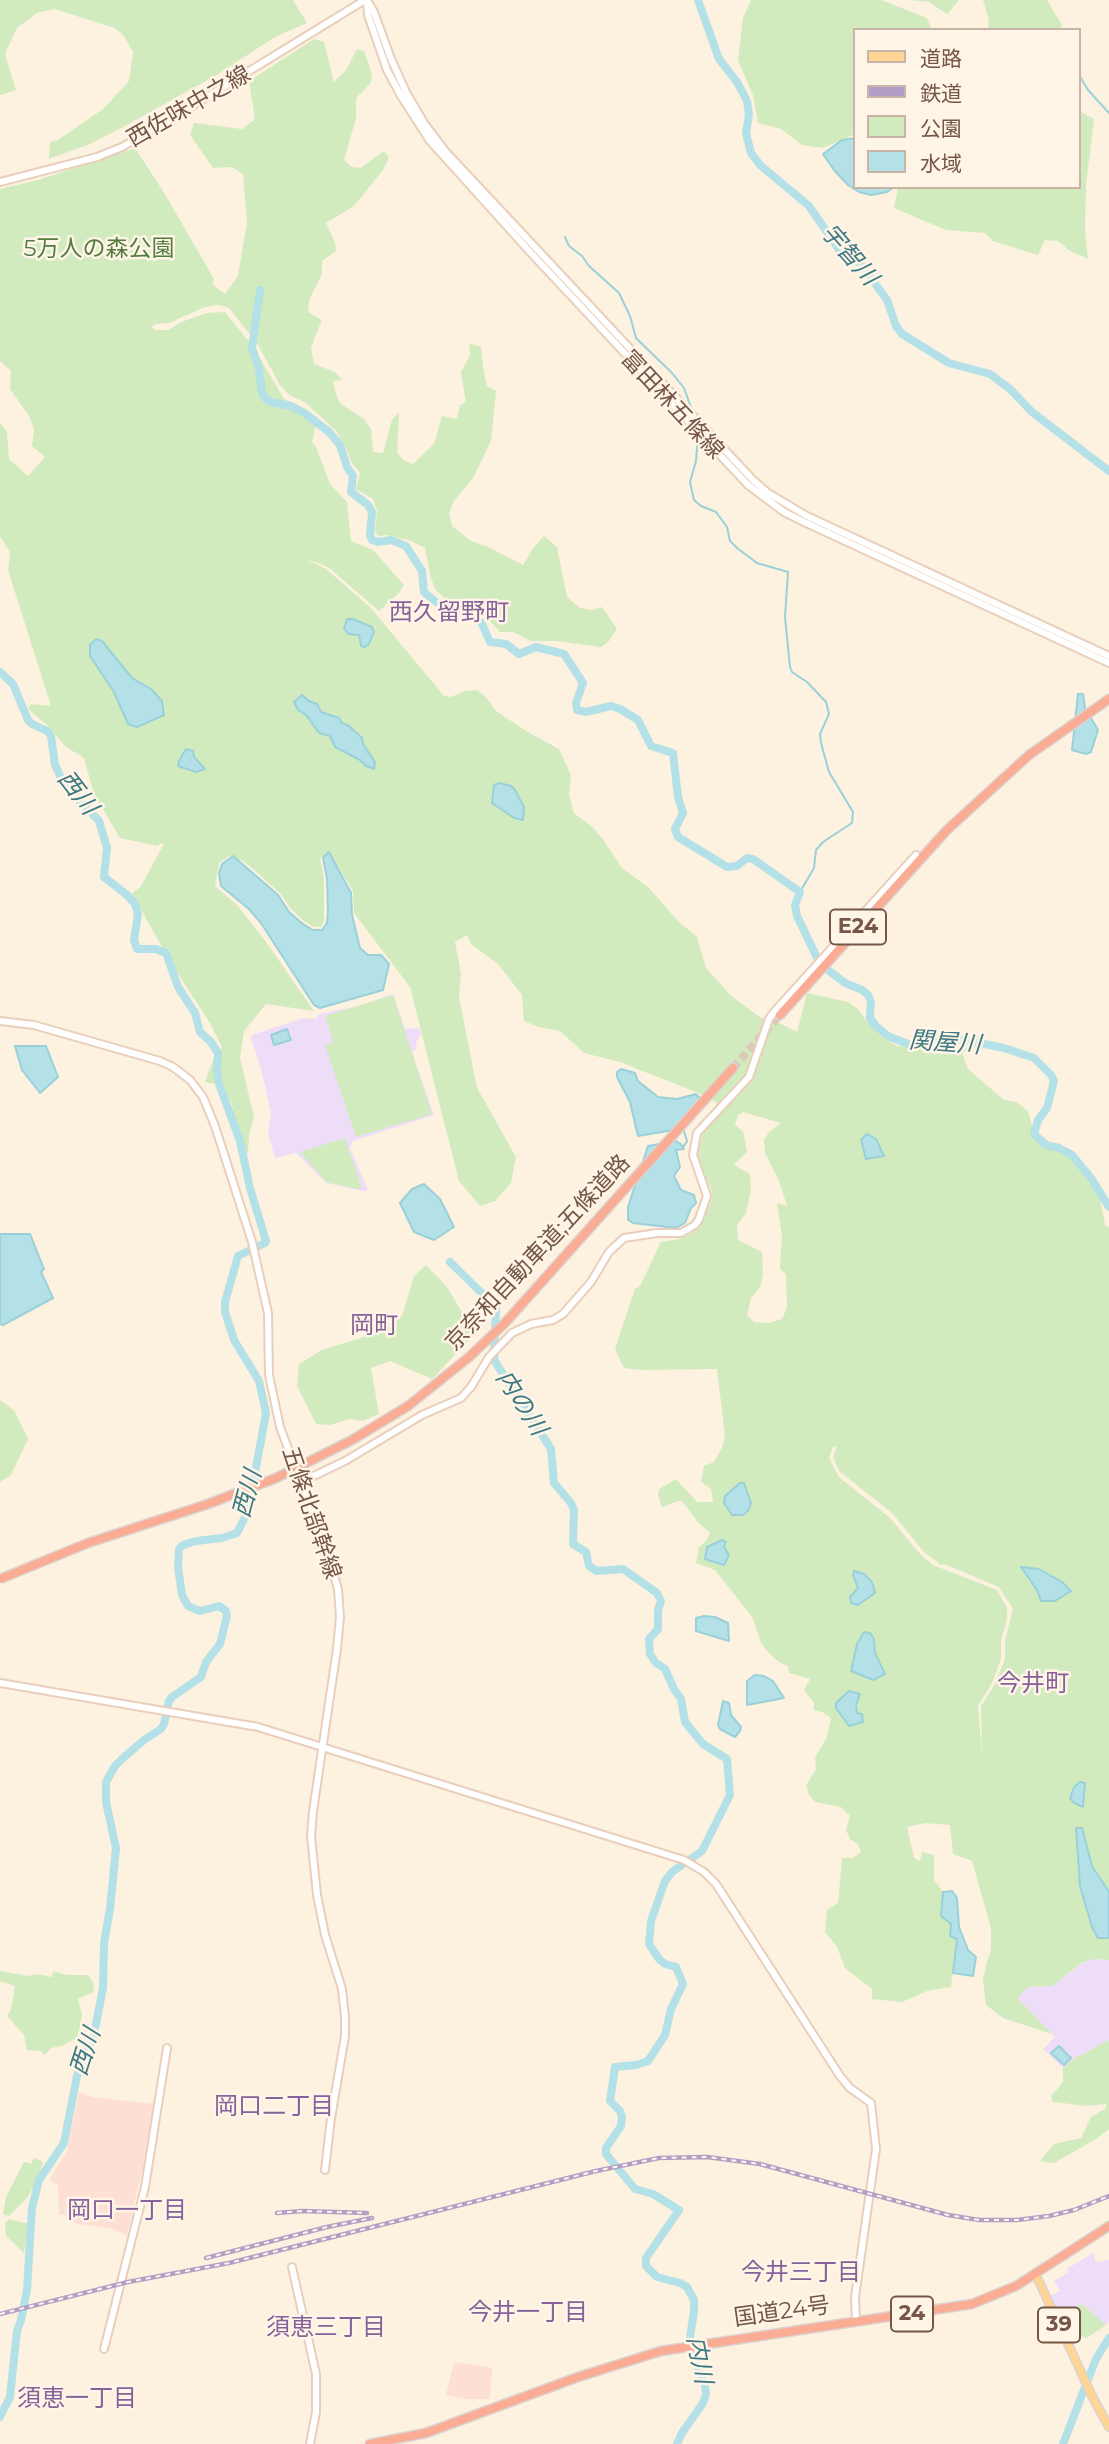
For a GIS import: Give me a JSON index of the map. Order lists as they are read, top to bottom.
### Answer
{
  "streets": {
    "highway": [
      "E24",
      "京奈和自動車道;五條道路",
      "国道24号",
      "24"
    ],
    "main road": ["39"],
    "street": ["西佐味中之線", "富田林五條線", "五條北部幹線"]
  },
  "crossings": [
    ["西佐味中之線", "富田林五條線"],
    ["国道24号", "39"]
  ],
  "districts": [
    "西久留野町",
    "岡町",
    "今井町",
    "岡口二丁目",
    "岡口一丁目",
    "今井三丁目",
    "今井一丁目",
    "須恵三丁目",
    "須恵一丁目"
  ],
  "water": [
    "宇智川",
    "西川",
    "関屋川",
    "内の川",
    "内川"
  ],
  "parks": ["5万人の森公園"],
  "legend": [
    "道路",
    "鉄道",
    "公園",
    "水域"
  ]
}
